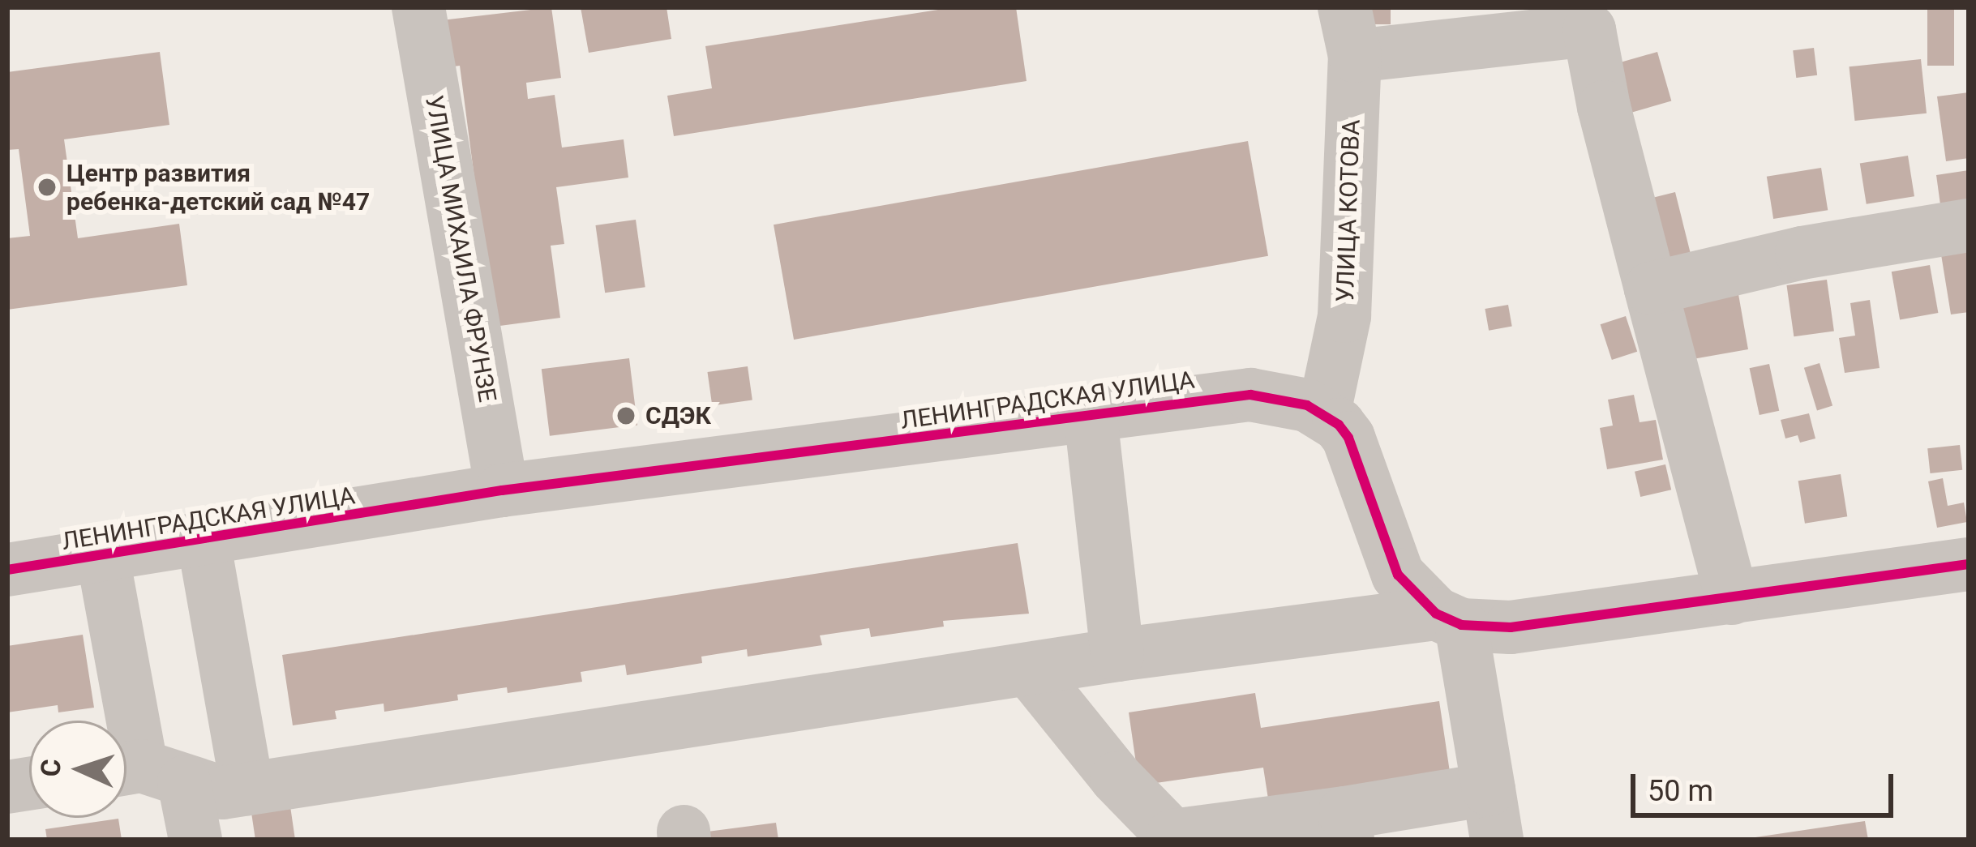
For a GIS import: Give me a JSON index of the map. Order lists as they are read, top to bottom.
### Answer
{
  "streets": {
    "street": ["УЛИЦА КОТОВА", "УЛИЦА МИХАИЛА ФРУНЗЕ", "ЛЕНИНГРАДСКАЯ УЛИЦА"]
  },
  "crossings": [
    ["УЛИЦА КОТОВА", "ЛЕНИНГРАДСКАЯ УЛИЦА"],
    ["УЛИЦА МИХАИЛА ФРУНЗЕ", "ЛЕНИНГРАДСКАЯ УЛИЦА"]
  ],
  "places": ["Центр развития ребенка-детский сад №47", "СДЭК"],
  "scale_bar": "50 m",
  "north": "left"
}
